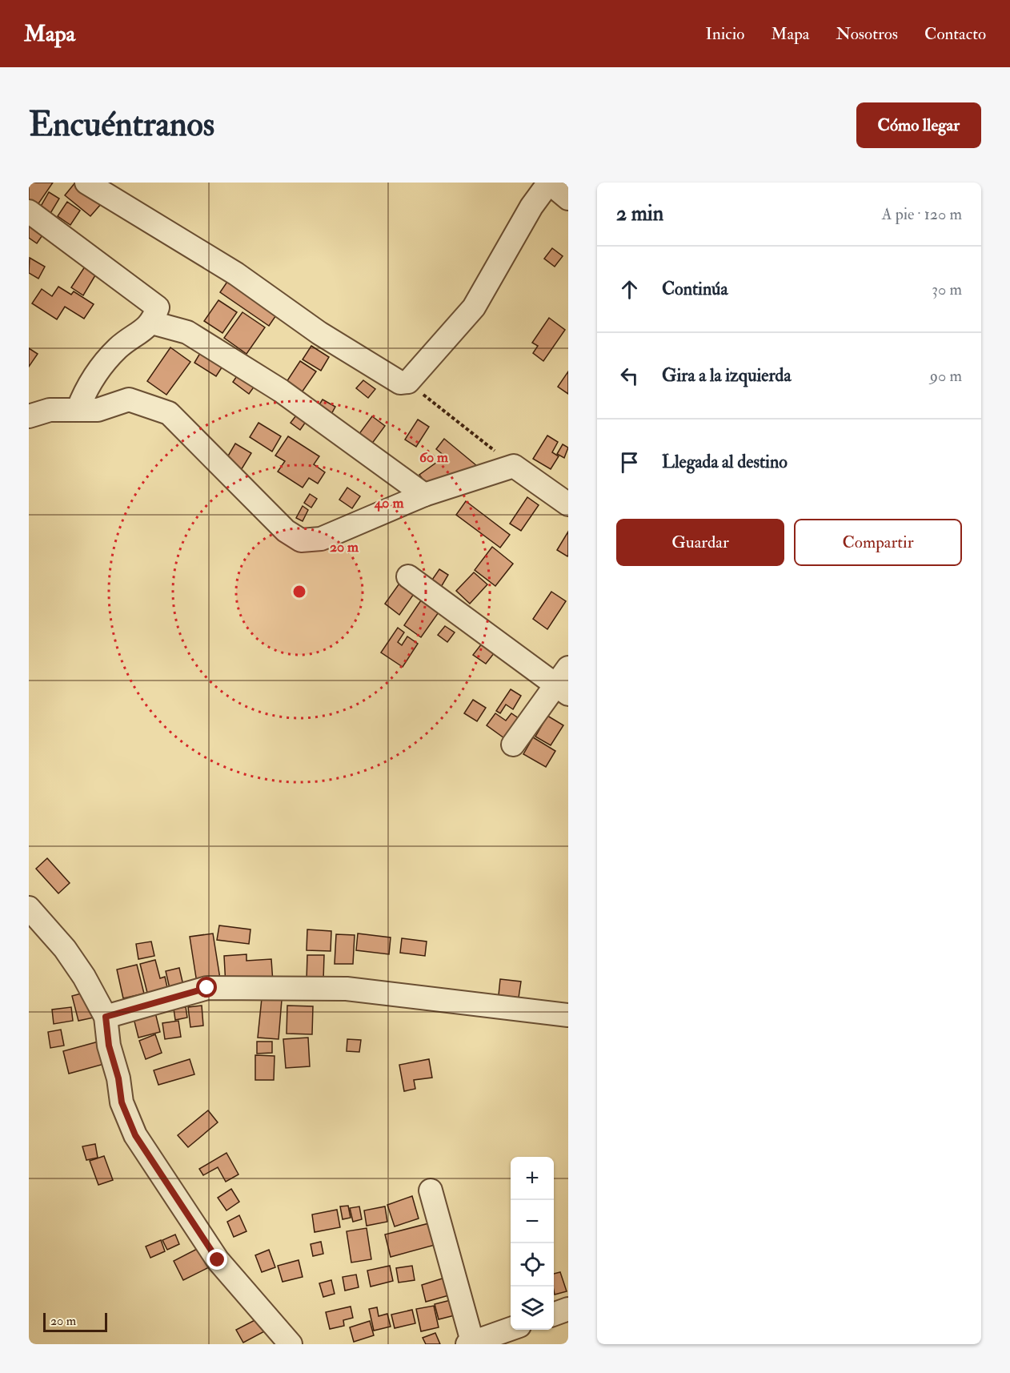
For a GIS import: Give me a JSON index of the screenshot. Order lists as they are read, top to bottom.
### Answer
{
  "scale_bar": "20 m",
  "page": {
    "header": "Mapa",
    "nav": [
      "Inicio",
      "Mapa",
      "Nosotros",
      "Contacto"
    ],
    "buttons": [
      "Cómo llegar",
      ["Guardar", "Compartir"]
    ],
    "title": "Encuéntranos",
    "heading": ["2 min", "A pie · 120 m"],
    "list": [
      ["Continúa", "30 m"],
      ["Gira a la izquierda", "90 m"],
      "Llegada al destino"
    ],
    "map_buttons": ["+", "−"],
    "scale": "20 m"
  },
  "rings": ["60 m", "40 m", "20 m"]
}
